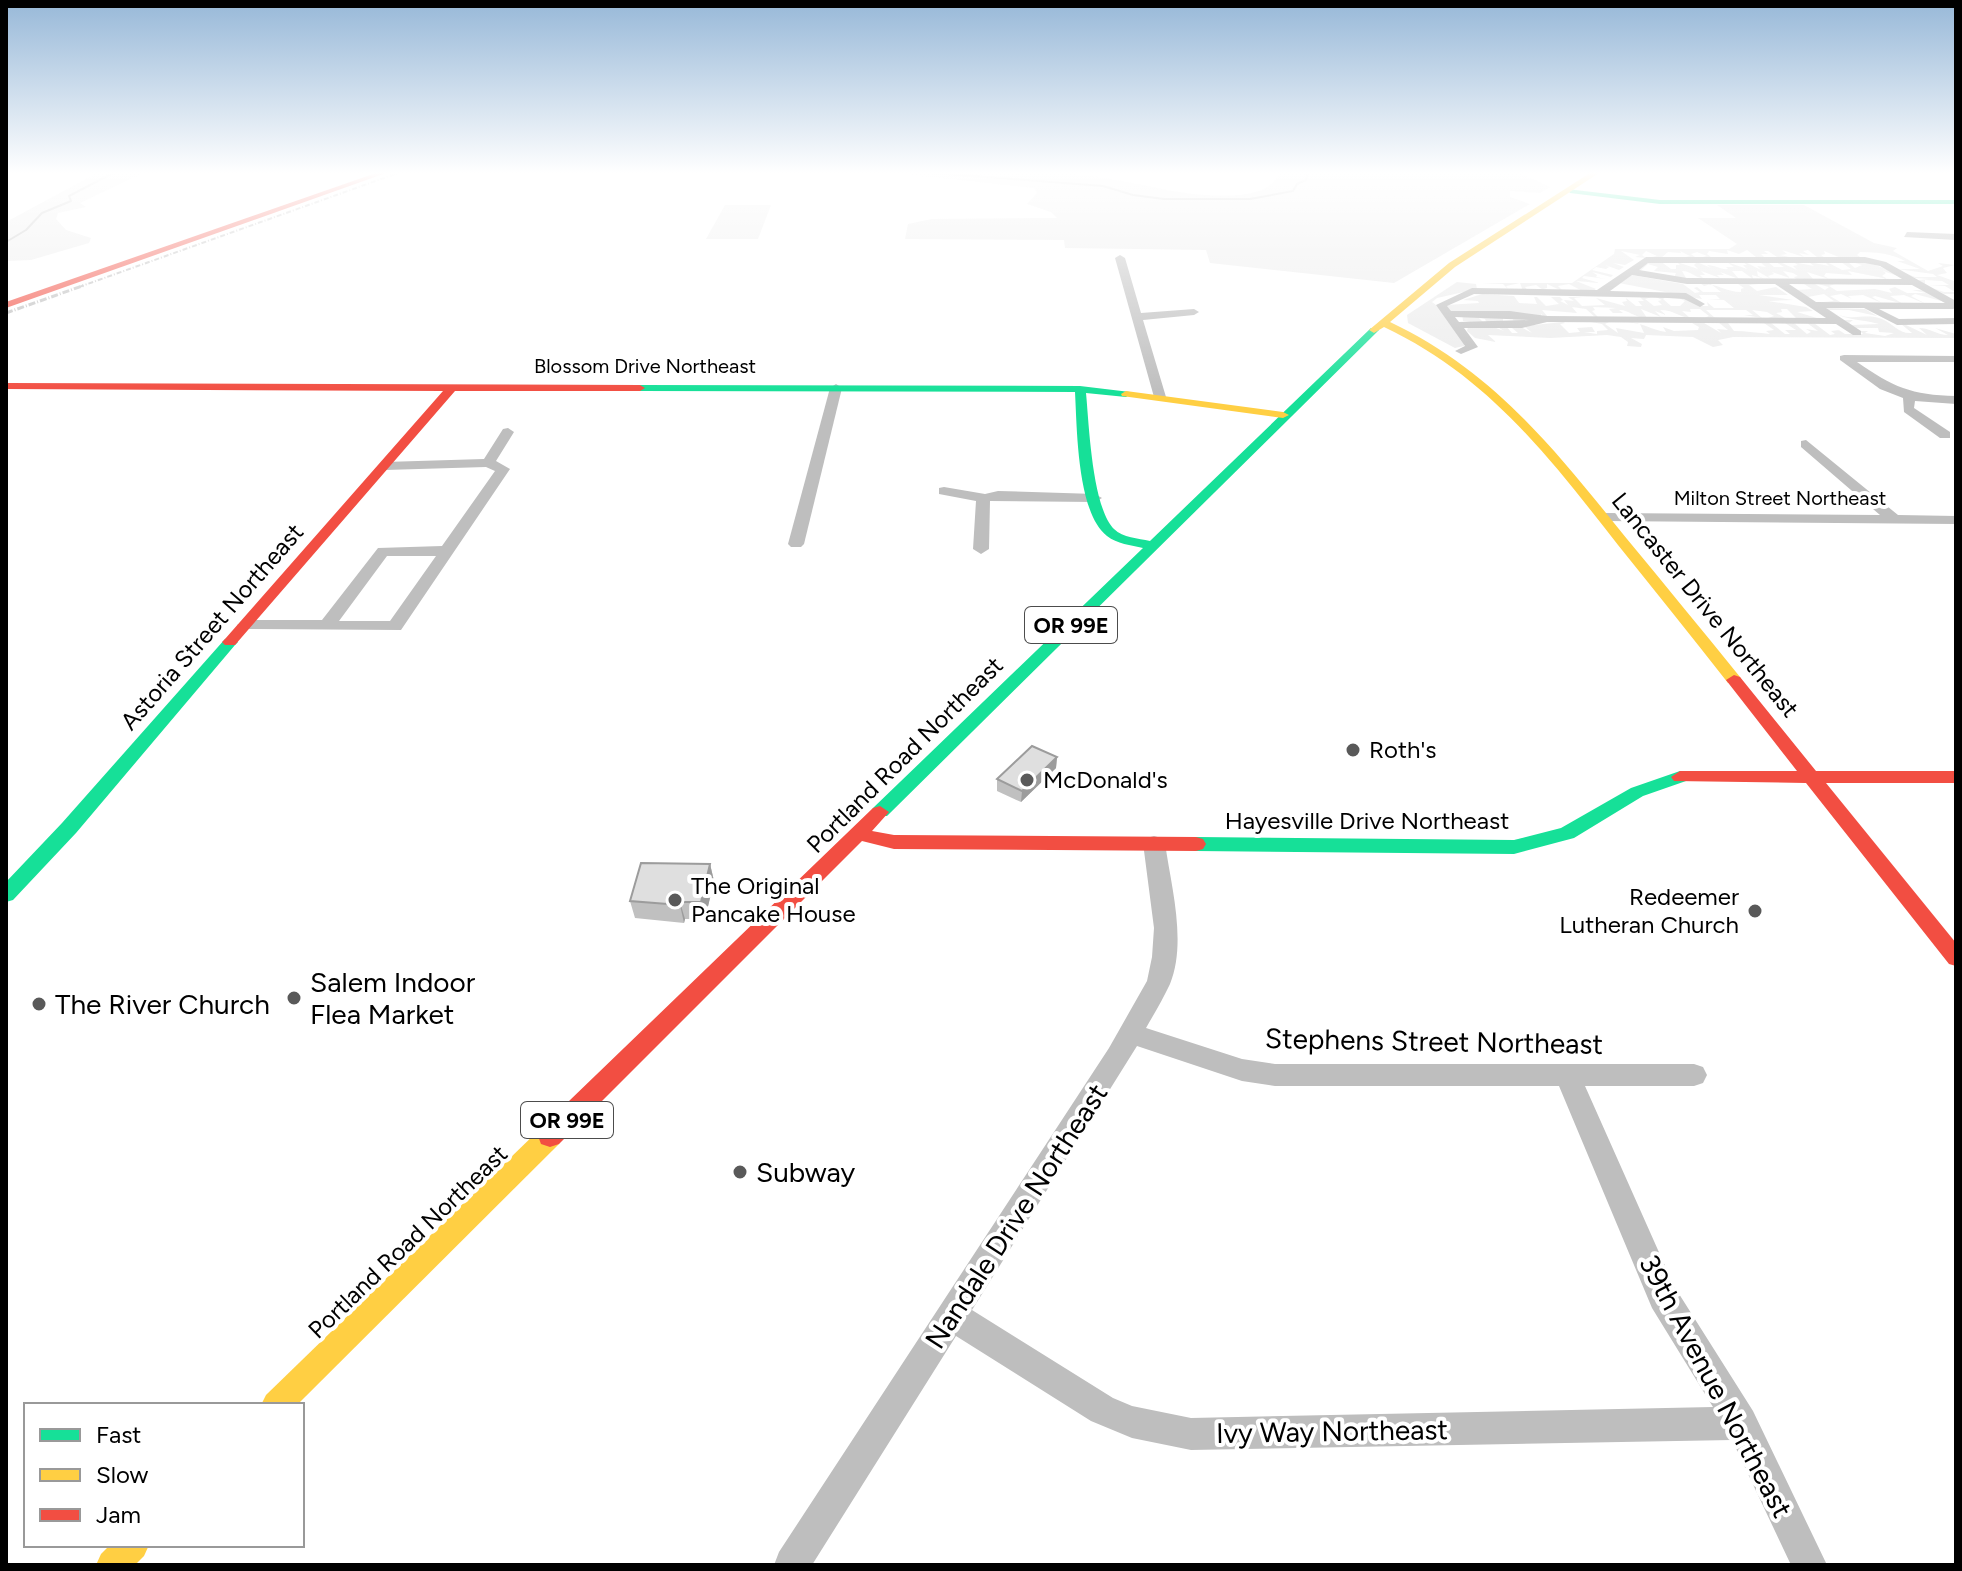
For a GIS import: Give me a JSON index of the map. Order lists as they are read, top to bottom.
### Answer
{
  "streets": {
    "street": [
      "Blossom Drive Northeast",
      "Milton Street Northeast",
      "Lancaster Drive Northeast",
      "OR 99E",
      "Astoria Street Northeast",
      "Portland Road Northeast",
      "Hayesville Drive Northeast",
      "Stephens Street Northeast",
      "Nandale Drive Northeast",
      "39th Avenue Northeast",
      "Ivy Way Northeast"
    ]
  },
  "crossings": [
    ["Blossom Drive Northeast", "Astoria Street Northeast"],
    ["Blossom Drive Northeast", "Portland Road Northeast"],
    ["Milton Street Northeast", "Lancaster Drive Northeast"],
    ["Lancaster Drive Northeast", "Portland Road Northeast"],
    ["Lancaster Drive Northeast", "Hayesville Drive Northeast"],
    ["Portland Road Northeast", "Hayesville Drive Northeast"],
    ["Hayesville Drive Northeast", "Nandale Drive Northeast"],
    ["Stephens Street Northeast", "Nandale Drive Northeast"],
    ["Stephens Street Northeast", "39th Avenue Northeast"],
    ["Nandale Drive Northeast", "Ivy Way Northeast"],
    ["39th Avenue Northeast", "Ivy Way Northeast"]
  ],
  "places": [
    "Roth's",
    "McDonald's",
    "The Original Pancake House",
    "Redeemer Lutheran Church",
    "Salem Indoor Flea Market",
    "The River Church",
    "Subway"
  ],
  "legend": ["Fast", "Slow", "Jam"]
}
